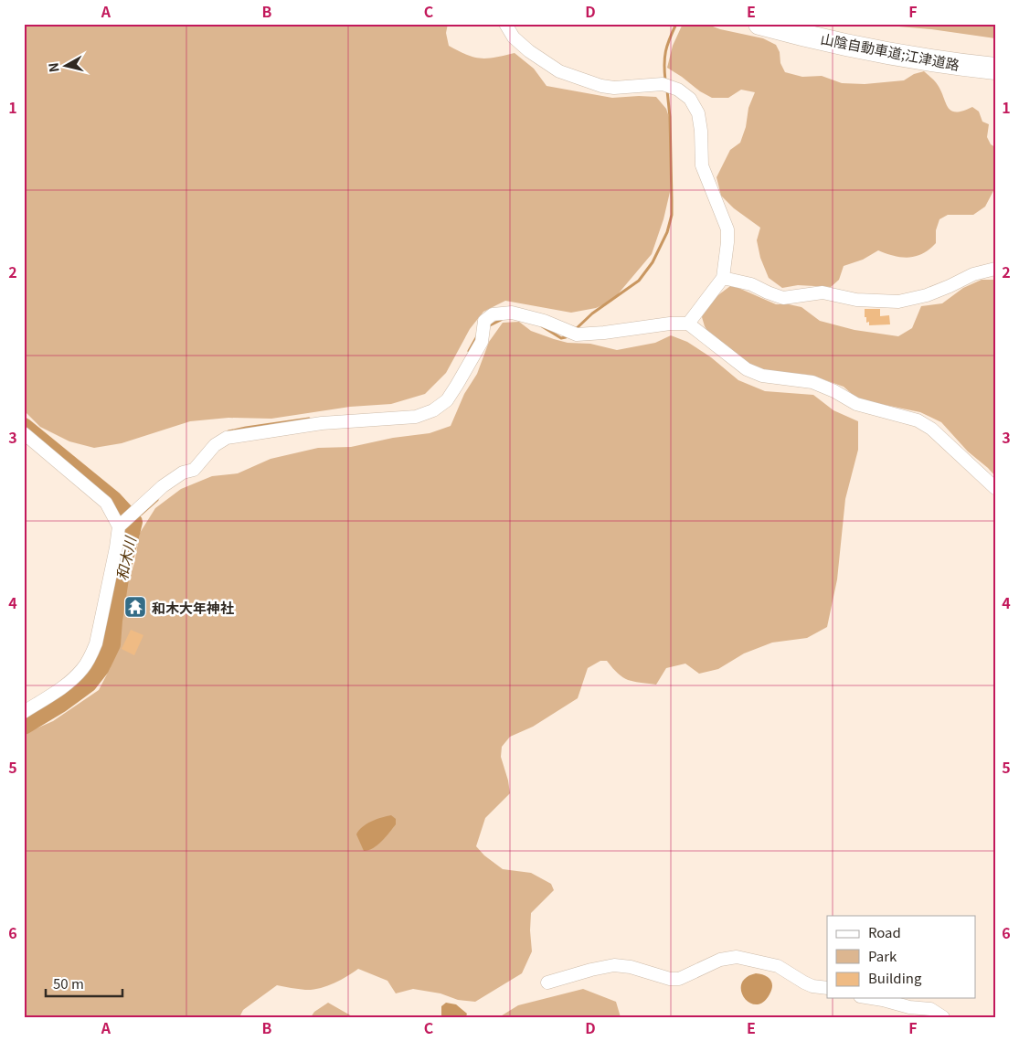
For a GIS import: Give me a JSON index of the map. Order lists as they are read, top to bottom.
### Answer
{
  "streets": {
    "highway": ["山陰自動車道;江津道路"]
  },
  "water": ["和木川"],
  "places": {
    "temple": ["和木大年神社"]
  },
  "legend": ["Road", "Park", "Building"],
  "scale_bar": "50 m",
  "north": "left",
  "grid": {
    "columns": [
      "A",
      "B",
      "C",
      "D",
      "E",
      "F"
    ],
    "rows": [
      "1",
      "2",
      "3",
      "4",
      "5",
      "6"
    ]
  }
}
